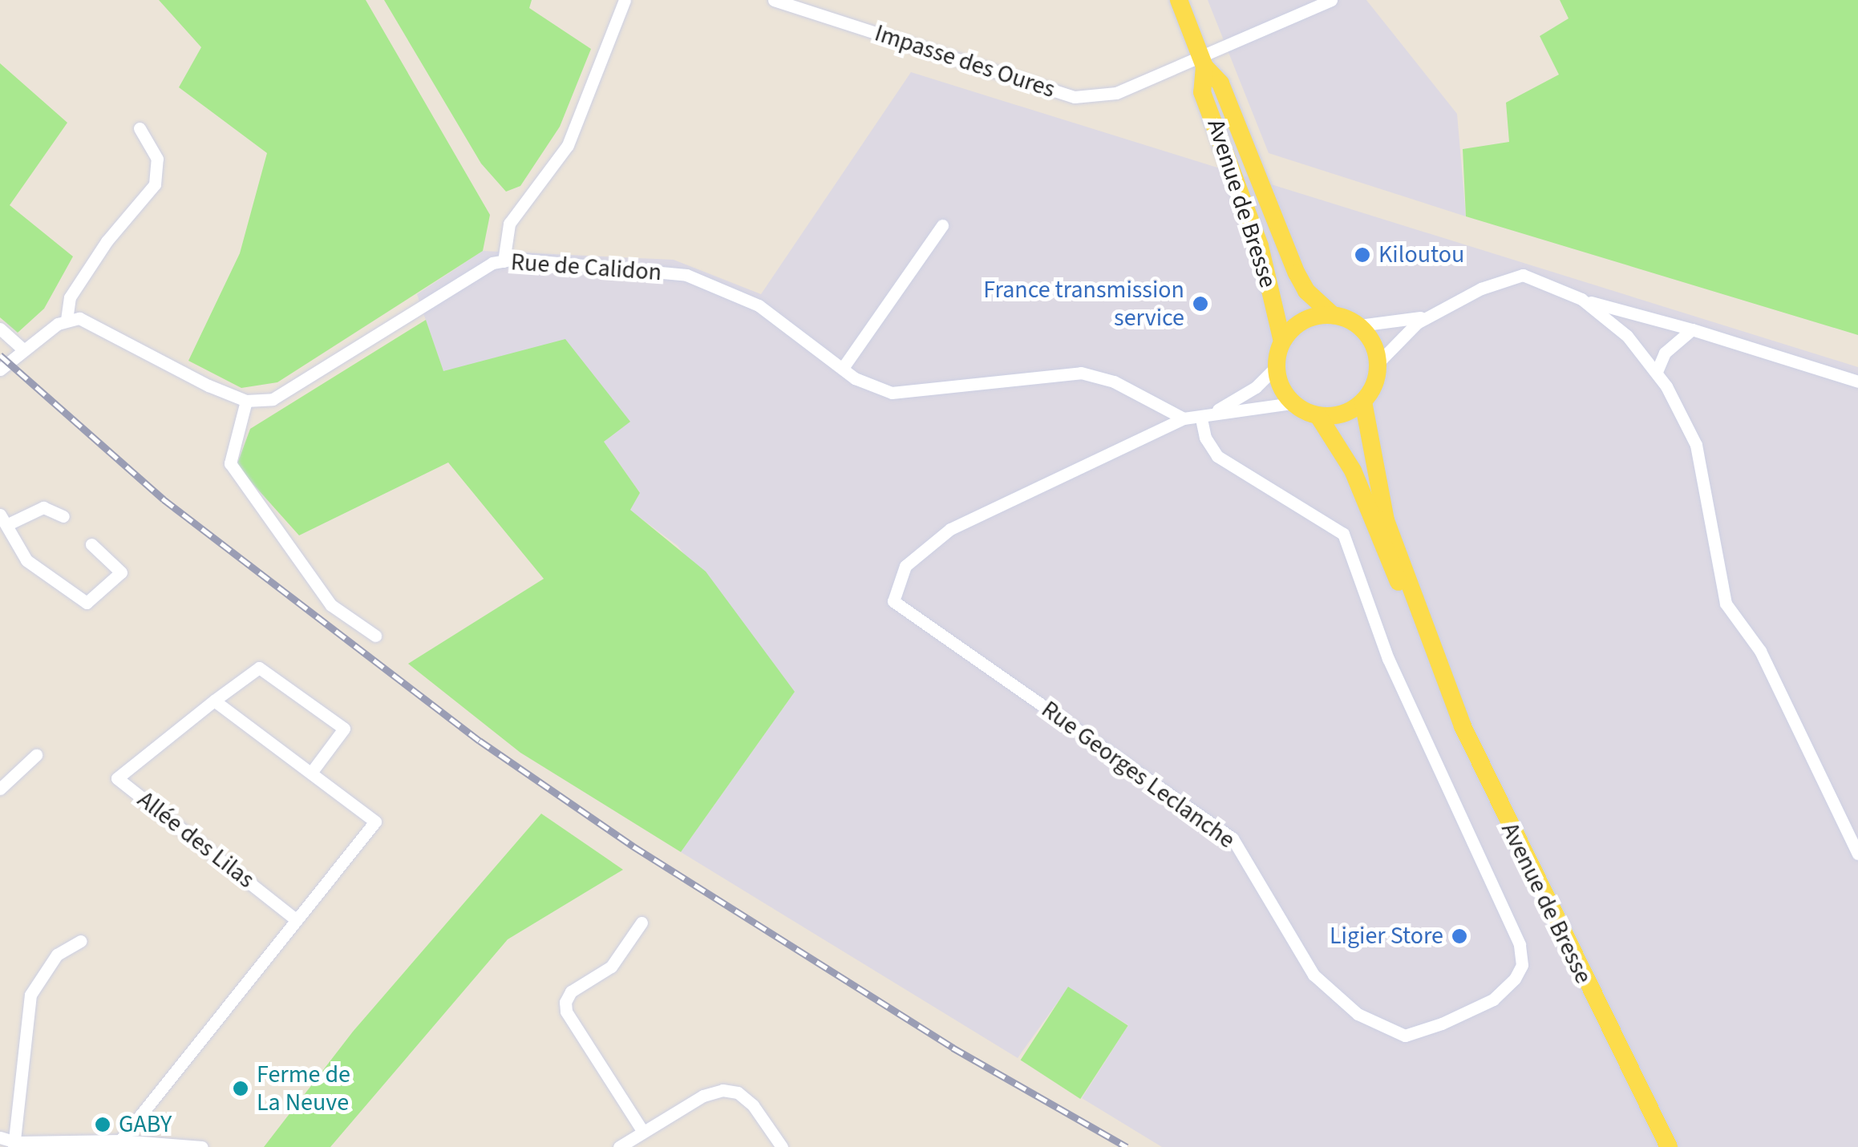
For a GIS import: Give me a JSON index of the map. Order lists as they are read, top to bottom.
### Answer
{
  "streets": {
    "main road": ["Avenue de Bresse"],
    "street": [
      "Impasse des Oures",
      "Rue de Calidon",
      "Rue Georges Leclanche",
      "Allée des Lilas"
    ]
  },
  "crossings": [
    ["Impasse des Oures", "Avenue de Bresse"],
    ["Avenue de Bresse", "Rue de Calidon"],
    ["Rue de Calidon", "Rue Georges Leclanche"]
  ],
  "places": [
    "Kiloutou",
    "France transmission service",
    "Ligier Store",
    "Ferme de La Neuve",
    "GABY"
  ]
}
